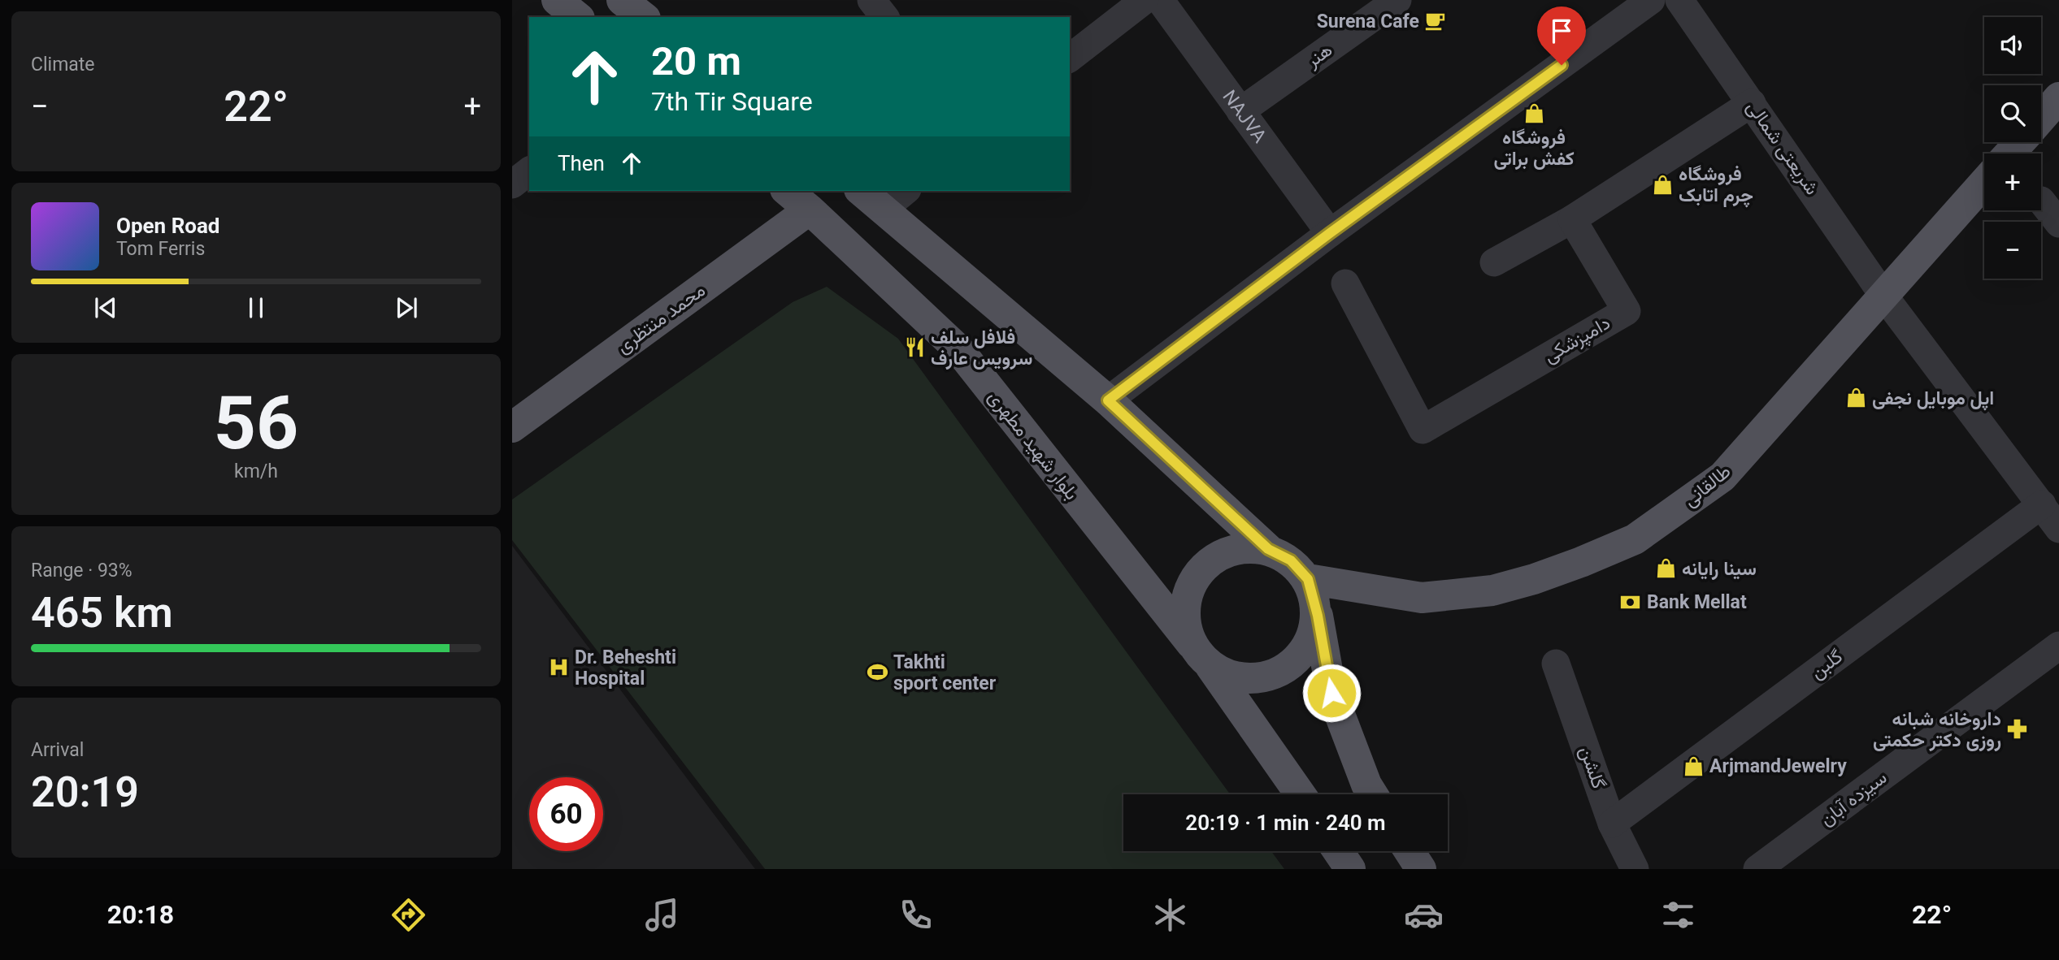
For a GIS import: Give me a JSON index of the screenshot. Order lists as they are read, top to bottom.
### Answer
{
  "streets": {
    "main road": ["محمد منتظری", "بلوار شهید مطهری", "طالقانی"],
    "street": [
      "هنر",
      "NAJVA",
      "شریعتی شمالی",
      "دامپزشکی",
      "گلبن",
      "گلشن",
      "سیزده آبان"
    ]
  },
  "crossings": [
    ["هنر", "NAJVA"],
    ["شریعتی شمالی", "طالقانی"],
    ["شریعتی شمالی", "گلبن"],
    ["محمد منتظری", "بلوار شهید مطهری"],
    ["بلوار شهید مطهری", "طالقانی"],
    ["گلبن", "گلشن"]
  ],
  "places": {
    "cafe": ["Surena Cafe"],
    "shop": [
      "فروشگاه کفش براتی",
      "فروشگاه چرم اتابک",
      "اپل موبایل نجفی",
      "سینا رایانه",
      "ArjmandJewelry"
    ],
    "restaurant": ["فلافل سلف سرویس عارف"],
    "bank": ["Bank Mellat"],
    "hospital": ["Dr. Beheshti Hospital"],
    "sports": ["Takhti sport center"],
    "pharmacy": ["داروخانه شبانه روزی دکتر حکمتی"]
  },
  "page": {
    "tile": [
      "Climate",
      ["56", "km/h"],
      ["Range · 93%", "465 km"],
      ["Arrival", "20:19"]
    ],
    "map_buttons": ["+", "−"],
    "turn": ["20 m", "7th Tir Square"],
    "heat": ["−", "22°", "+"],
    "then": "Then",
    "song": ["Open Road", "Tom Ferris"],
    "limit": "60",
    "trip": "20:19 · 1 min · 240 m",
    "tabs": ["20:18", "22°"]
  }
}
